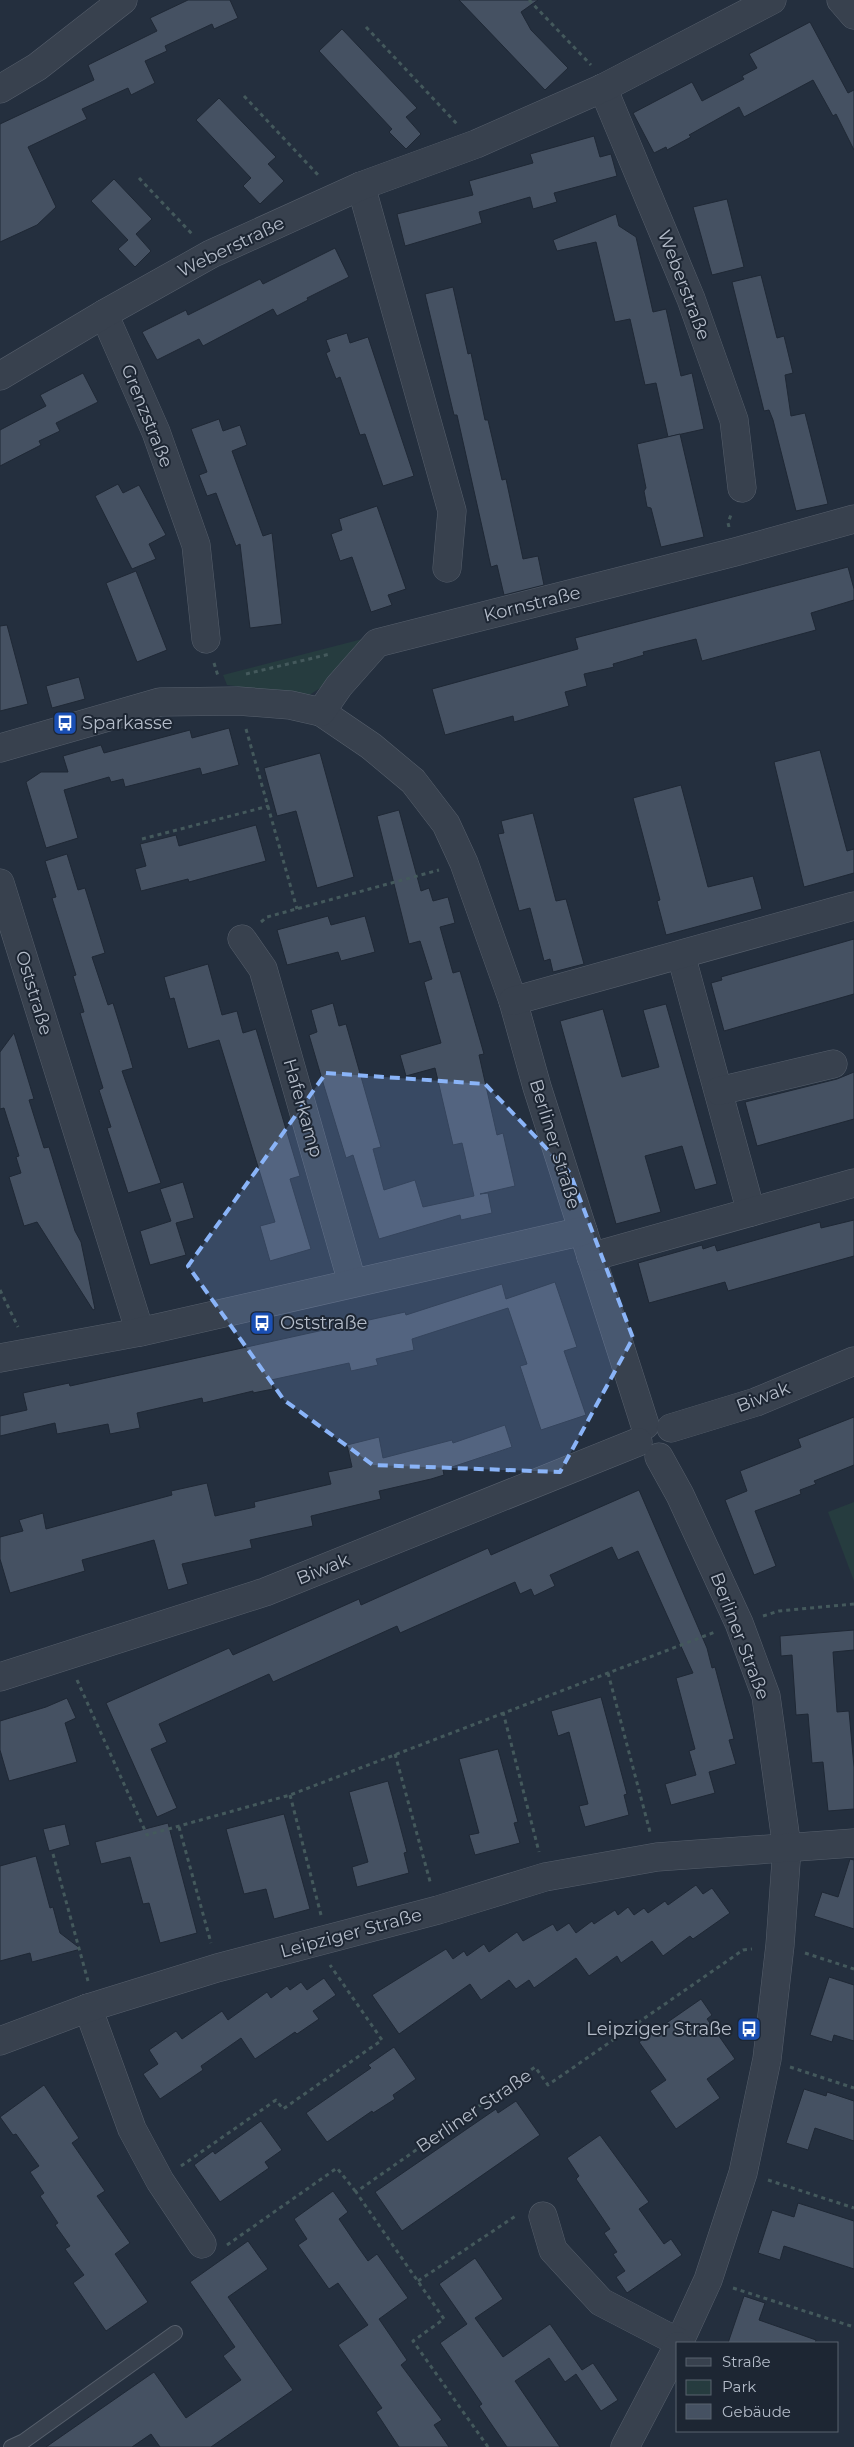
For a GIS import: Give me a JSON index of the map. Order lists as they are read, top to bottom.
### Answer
{
  "streets": {
    "street": [
      "Weberstraße",
      "Grenzstraße",
      "Kornstraße",
      "Oststraße",
      "Haferkamp",
      "Berliner Straße",
      "Biwak",
      "Leipziger Straße"
    ]
  },
  "crossings": [
    ["Weberstraße", "Grenzstraße"],
    ["Berliner Straße", "Biwak"],
    ["Berliner Straße", "Leipziger Straße"]
  ],
  "places": {
    "bus stop": ["Sparkasse", "Oststraße", "Leipziger Straße"]
  },
  "legend": ["Straße", "Park", "Gebäude"]
}
